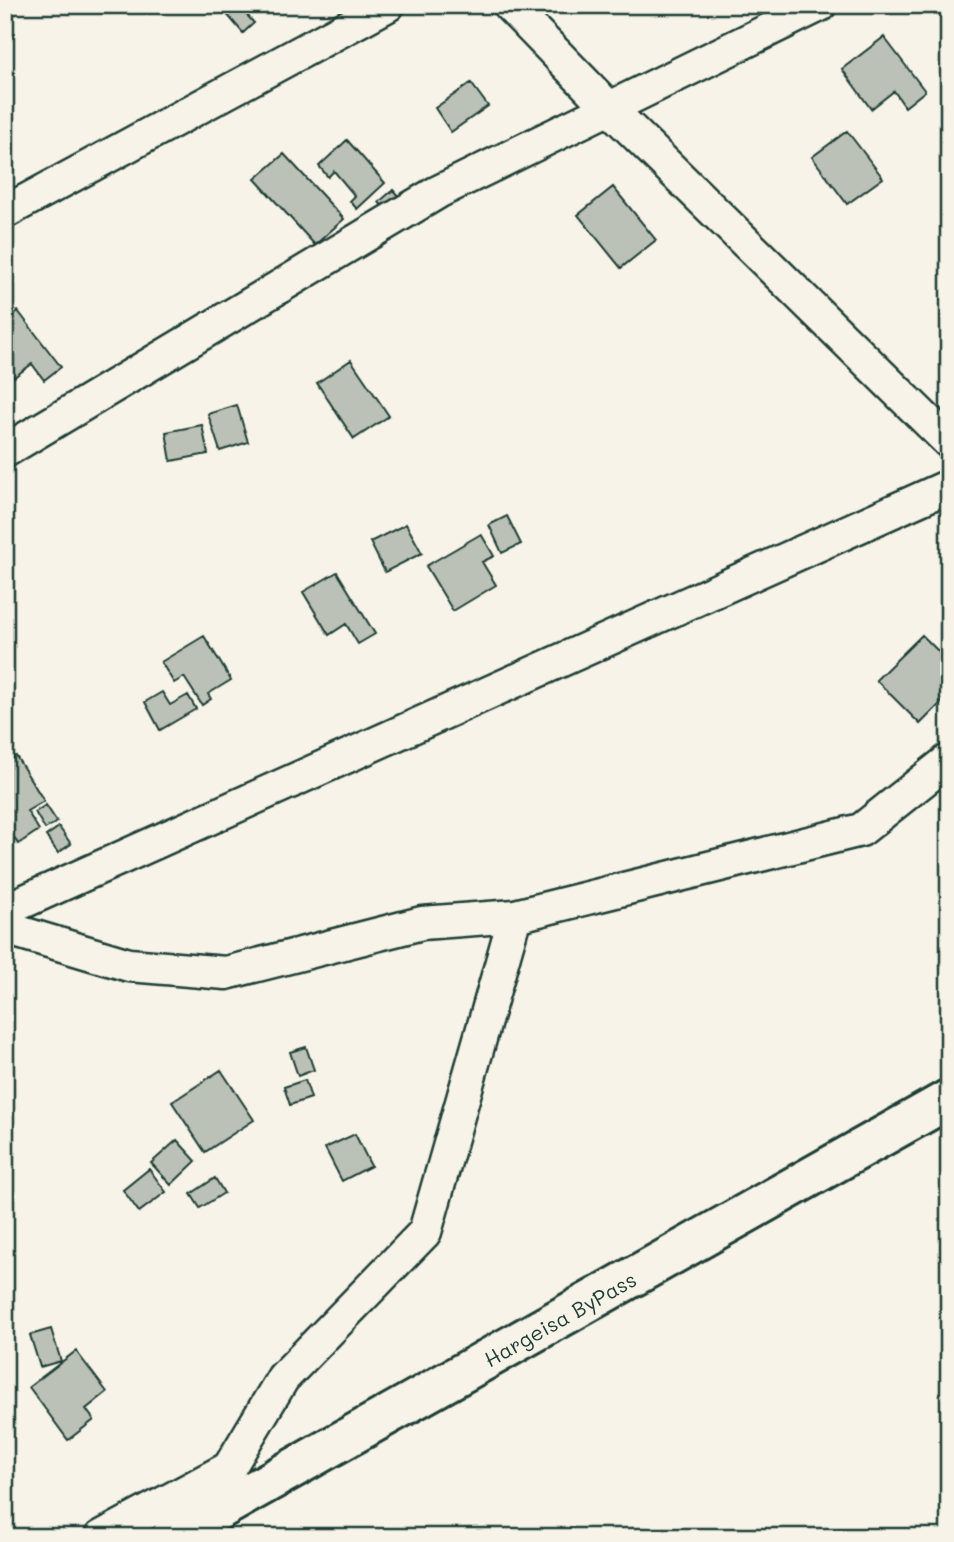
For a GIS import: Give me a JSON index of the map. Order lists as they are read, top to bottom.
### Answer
{
  "streets": {
    "highway": ["Hargeisa ByPass"]
  }
}
